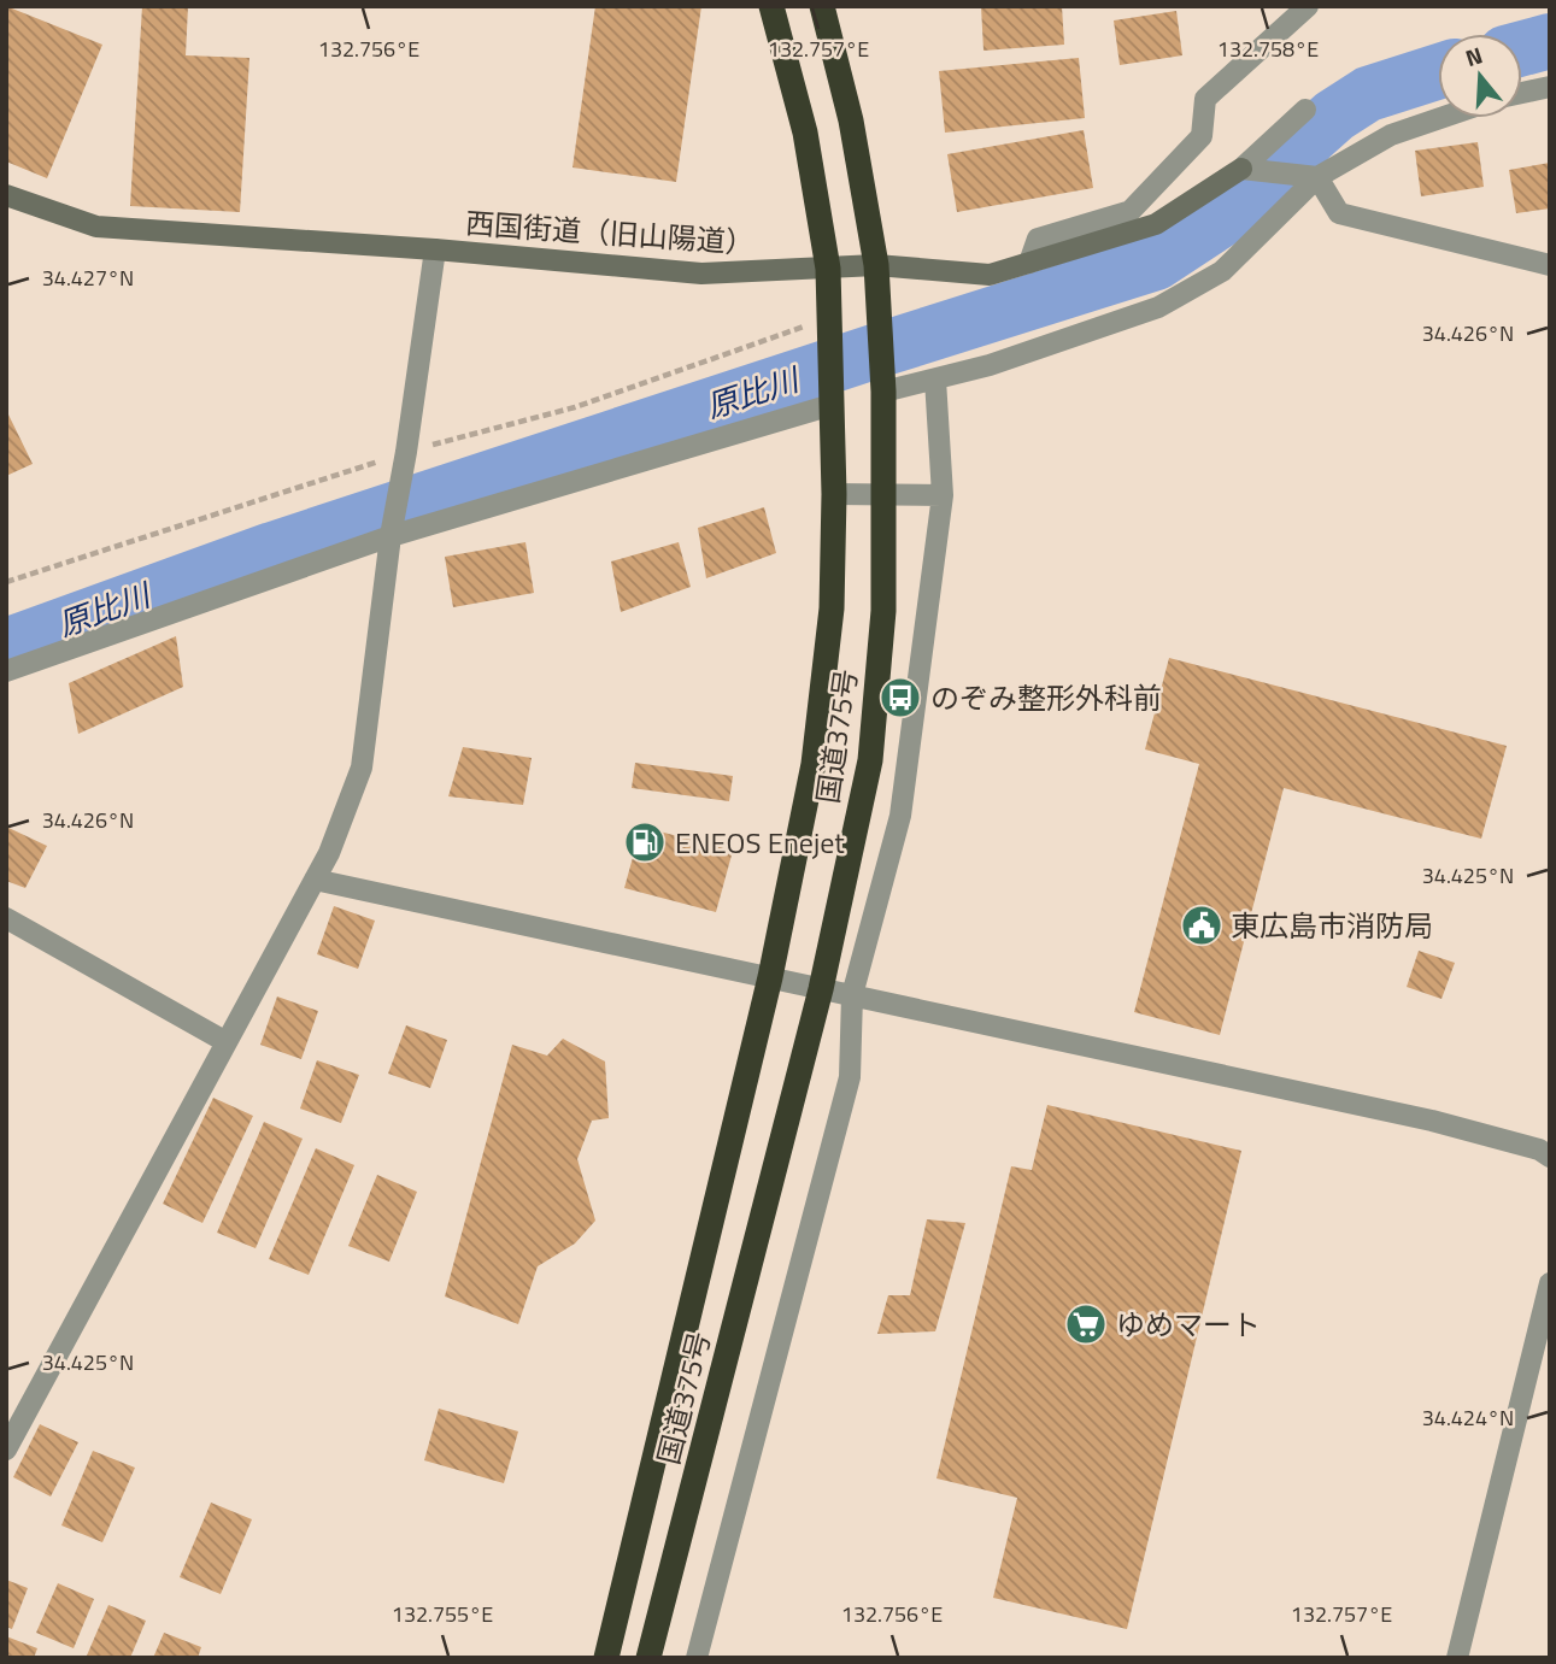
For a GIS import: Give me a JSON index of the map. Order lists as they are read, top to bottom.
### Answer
{
  "streets": {
    "highway": ["国道375号"],
    "street": ["西国街道（旧山陽道）"]
  },
  "crossings": [
    ["西国街道（旧山陽道）", "国道375号"]
  ],
  "water": ["原比川"],
  "places": {
    "bus stop": ["のぞみ整形外科前"],
    "fuel station": ["ENEOS Enejet"],
    "public building": ["東広島市消防局"],
    "supermarket": ["ゆめマート"]
  },
  "north": "top",
  "coordinates": [
    "132.756°E",
    "132.757°E",
    "132.758°E",
    "34.427°N",
    "34.426°N",
    "34.425°N",
    "34.424°N",
    "132.755°E"
  ]
}
